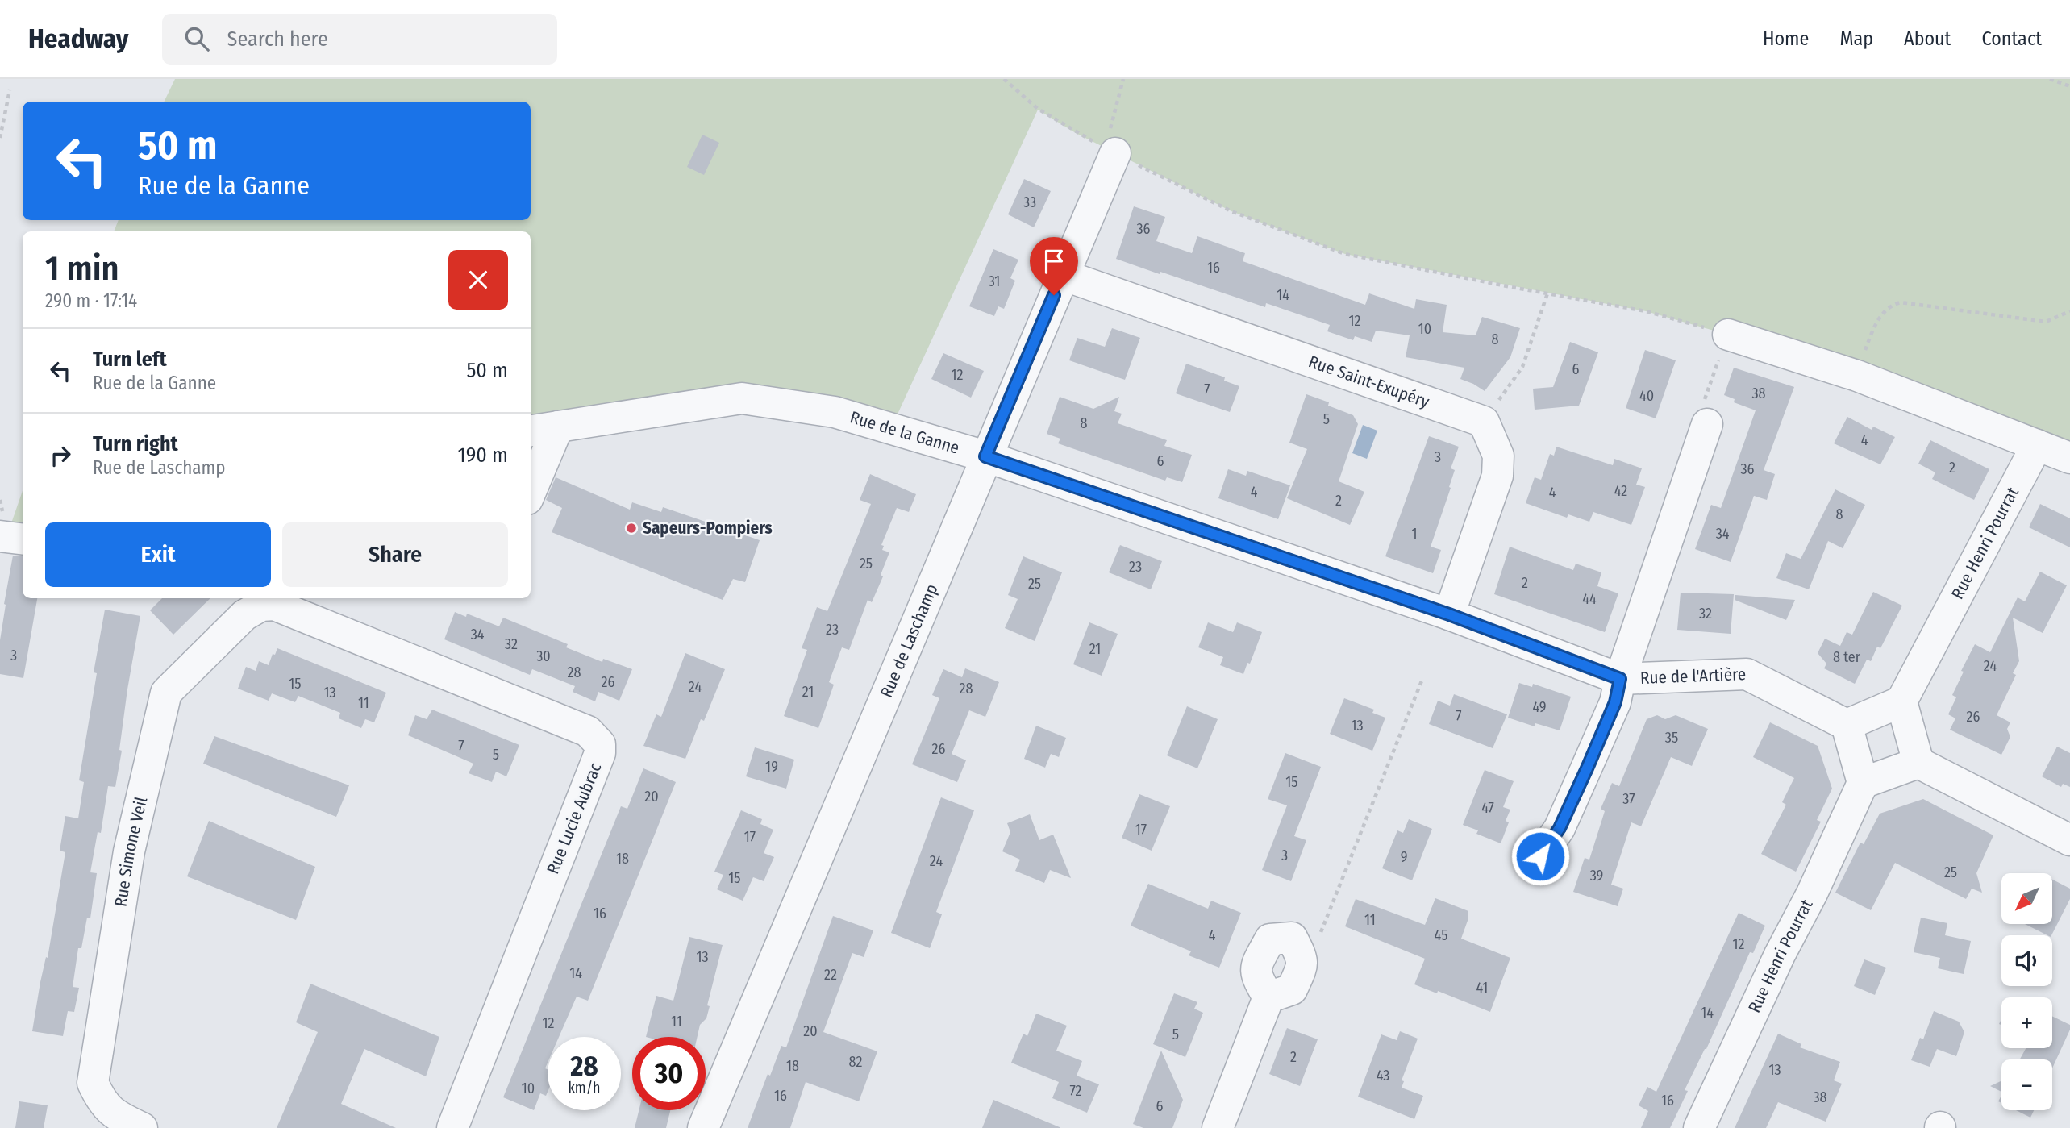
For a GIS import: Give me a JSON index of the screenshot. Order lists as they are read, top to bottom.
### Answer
{
  "streets": {
    "street": [
      "Rue Saint-Exupéry",
      "Rue de la Ganne",
      "Rue Henri Pourrat",
      "Rue de Laschamp",
      "Rue de l'Artière",
      "Rue Lucie Aubrac",
      "Rue Simone Veil"
    ]
  },
  "crossings": [
    ["Rue Saint-Exupéry", "Rue de Laschamp"],
    ["Rue de la Ganne", "Rue de Laschamp"],
    ["Rue de la Ganne", "Rue de l'Artière"],
    ["Rue Lucie Aubrac", "Rue Simone Veil"]
  ],
  "places": ["Sapeurs-Pompiers"],
  "house_numbers": [
    "33",
    "36",
    "16",
    "31",
    "14",
    "12",
    "10",
    "8",
    "6",
    "12",
    "7",
    "38",
    "40",
    "5",
    "8",
    "4",
    "3",
    "6",
    "2",
    "36",
    "42",
    "4",
    "4",
    "2",
    "8",
    "1",
    "34",
    "25",
    "23",
    "2",
    "25",
    "44",
    "32",
    "23",
    "34",
    "32",
    "21",
    "3",
    "30",
    "8 ter",
    "24",
    "28",
    "26",
    "15",
    "24",
    "28",
    "21",
    "13",
    "11",
    "49",
    "7",
    "26",
    "13",
    "35",
    "7",
    "26",
    "5",
    "19",
    "15",
    "20",
    "37",
    "47",
    "17",
    "17",
    "3",
    "9",
    "18",
    "24",
    "25",
    "39",
    "15",
    "16",
    "11",
    "4",
    "45",
    "12",
    "13",
    "14",
    "22",
    "41",
    "14",
    "11",
    "12",
    "20",
    "5",
    "2",
    "82",
    "18",
    "13",
    "43",
    "10",
    "72",
    "16",
    "38",
    "16",
    "6"
  ],
  "north": "bottom left",
  "page": {
    "header": "Headway",
    "search": "Search here",
    "nav": [
      "Home",
      "Map",
      "About",
      "Contact"
    ],
    "turn": ["50 m", "Rue de la Ganne"],
    "heading": ["1 min", "290 m · 17:14"],
    "list": [
      {
        "name": "Turn left",
        "note": "Rue de la Ganne",
        "value": "50 m"
      },
      {
        "name": "Turn right",
        "note": "Rue de Laschamp",
        "value": "190 m"
      }
    ],
    "buttons": ["Exit", "Share"],
    "map_buttons": ["+", "−"],
    "speed": "28 km/h",
    "limit": "30"
  }
}
